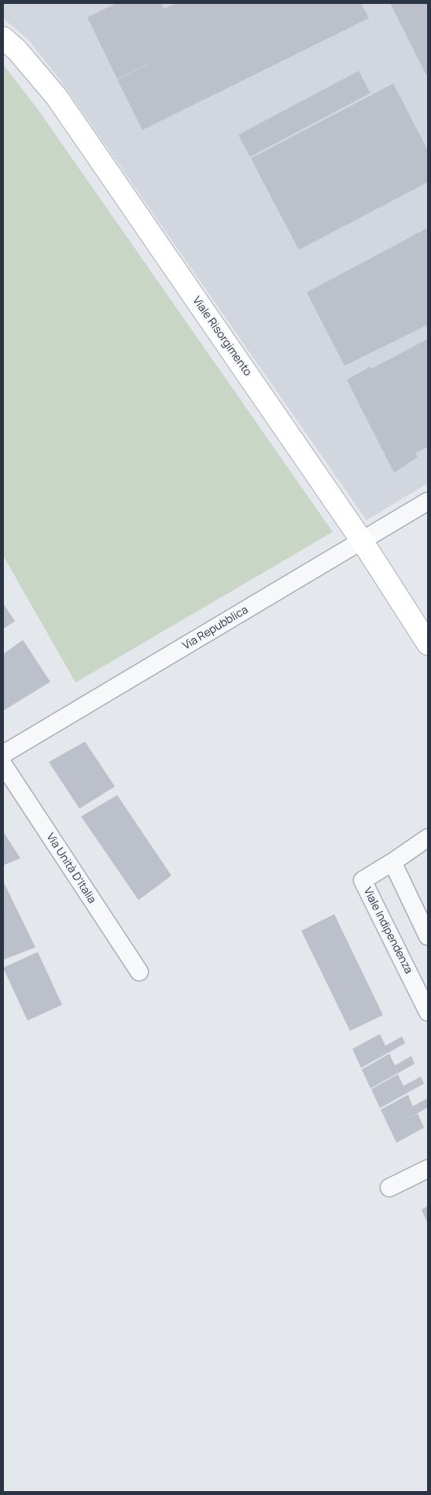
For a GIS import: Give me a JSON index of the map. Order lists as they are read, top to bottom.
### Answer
{
  "streets": {
    "street": [
      "Viale Risorgimento",
      "Via Repubblica",
      "Via Unità D'Italia",
      "Viale Indipendenza"
    ]
  },
  "crossings": [
    ["Viale Risorgimento", "Via Repubblica"]
  ]
}
